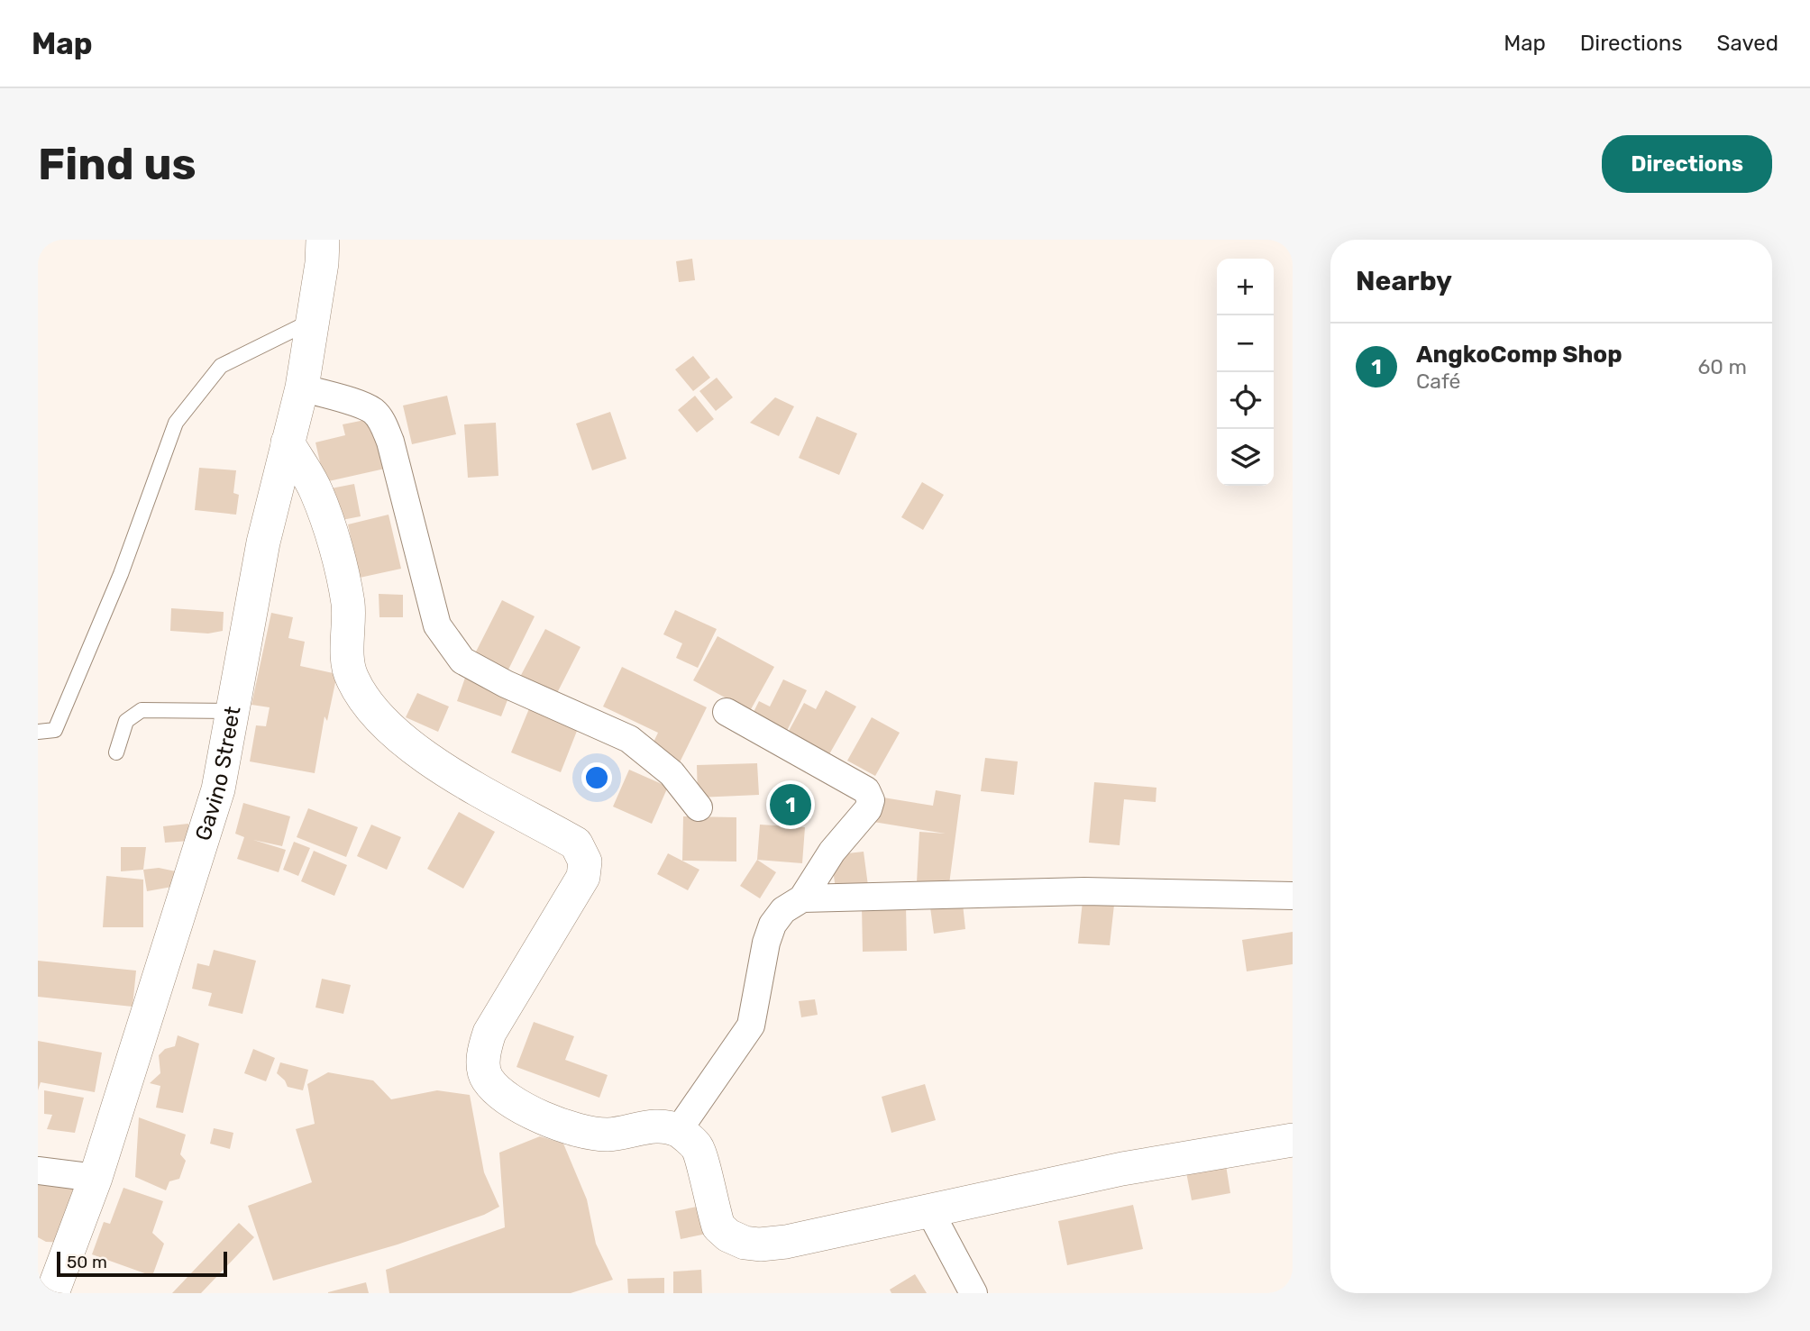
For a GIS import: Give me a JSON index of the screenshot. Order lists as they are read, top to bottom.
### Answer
{
  "streets": {
    "street": ["Gavino Street"]
  },
  "scale_bar": "50 m",
  "page": {
    "header": "Map",
    "nav": ["Map", "Directions", "Saved"],
    "buttons": "Directions",
    "title": "Find us",
    "heading": "Nearby",
    "map_buttons": ["+", "−"],
    "list": [
      {
        "mark": "1",
        "name": "AngkoComp Shop",
        "note": "Café",
        "value": "60 m"
      }
    ],
    "pins": "1",
    "scale": "50 m"
  }
}
